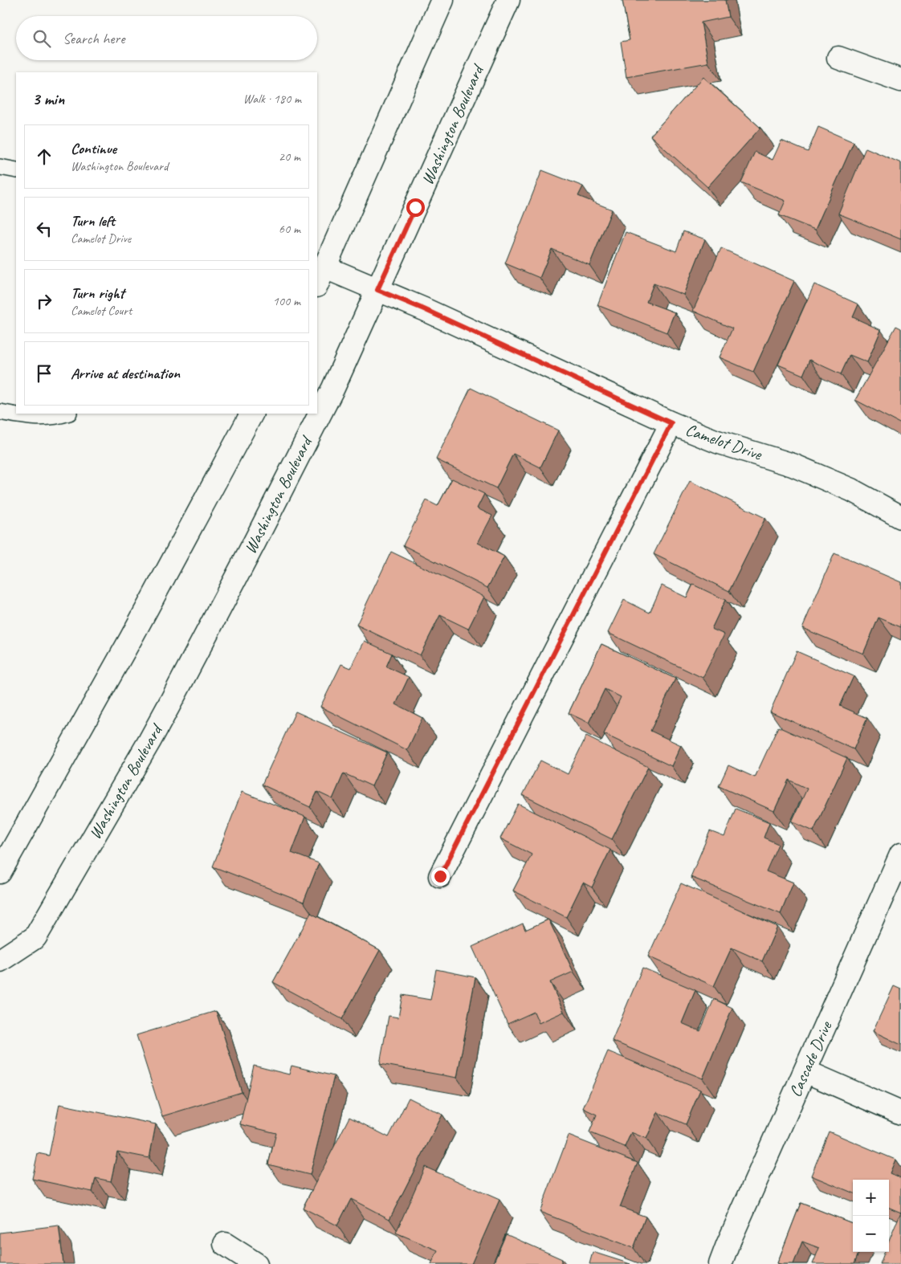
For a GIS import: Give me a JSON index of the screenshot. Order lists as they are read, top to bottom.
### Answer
{
  "streets": {
    "main road": ["Washington Boulevard", "Camelot Drive", "Cascade Drive"]
  },
  "crossings": [
    ["Washington Boulevard", "Camelot Drive"]
  ],
  "page": {
    "search": "Search here",
    "heading": ["3 min", "Walk · 180 m"],
    "list": [
      ["Continue", "Washington Boulevard", "20 m"],
      ["Turn left", "Camelot Drive", "60 m"],
      ["Turn right", "Camelot Court", "100 m"],
      "Arrive at destination"
    ],
    "map_buttons": ["+", "−"]
  }
}
